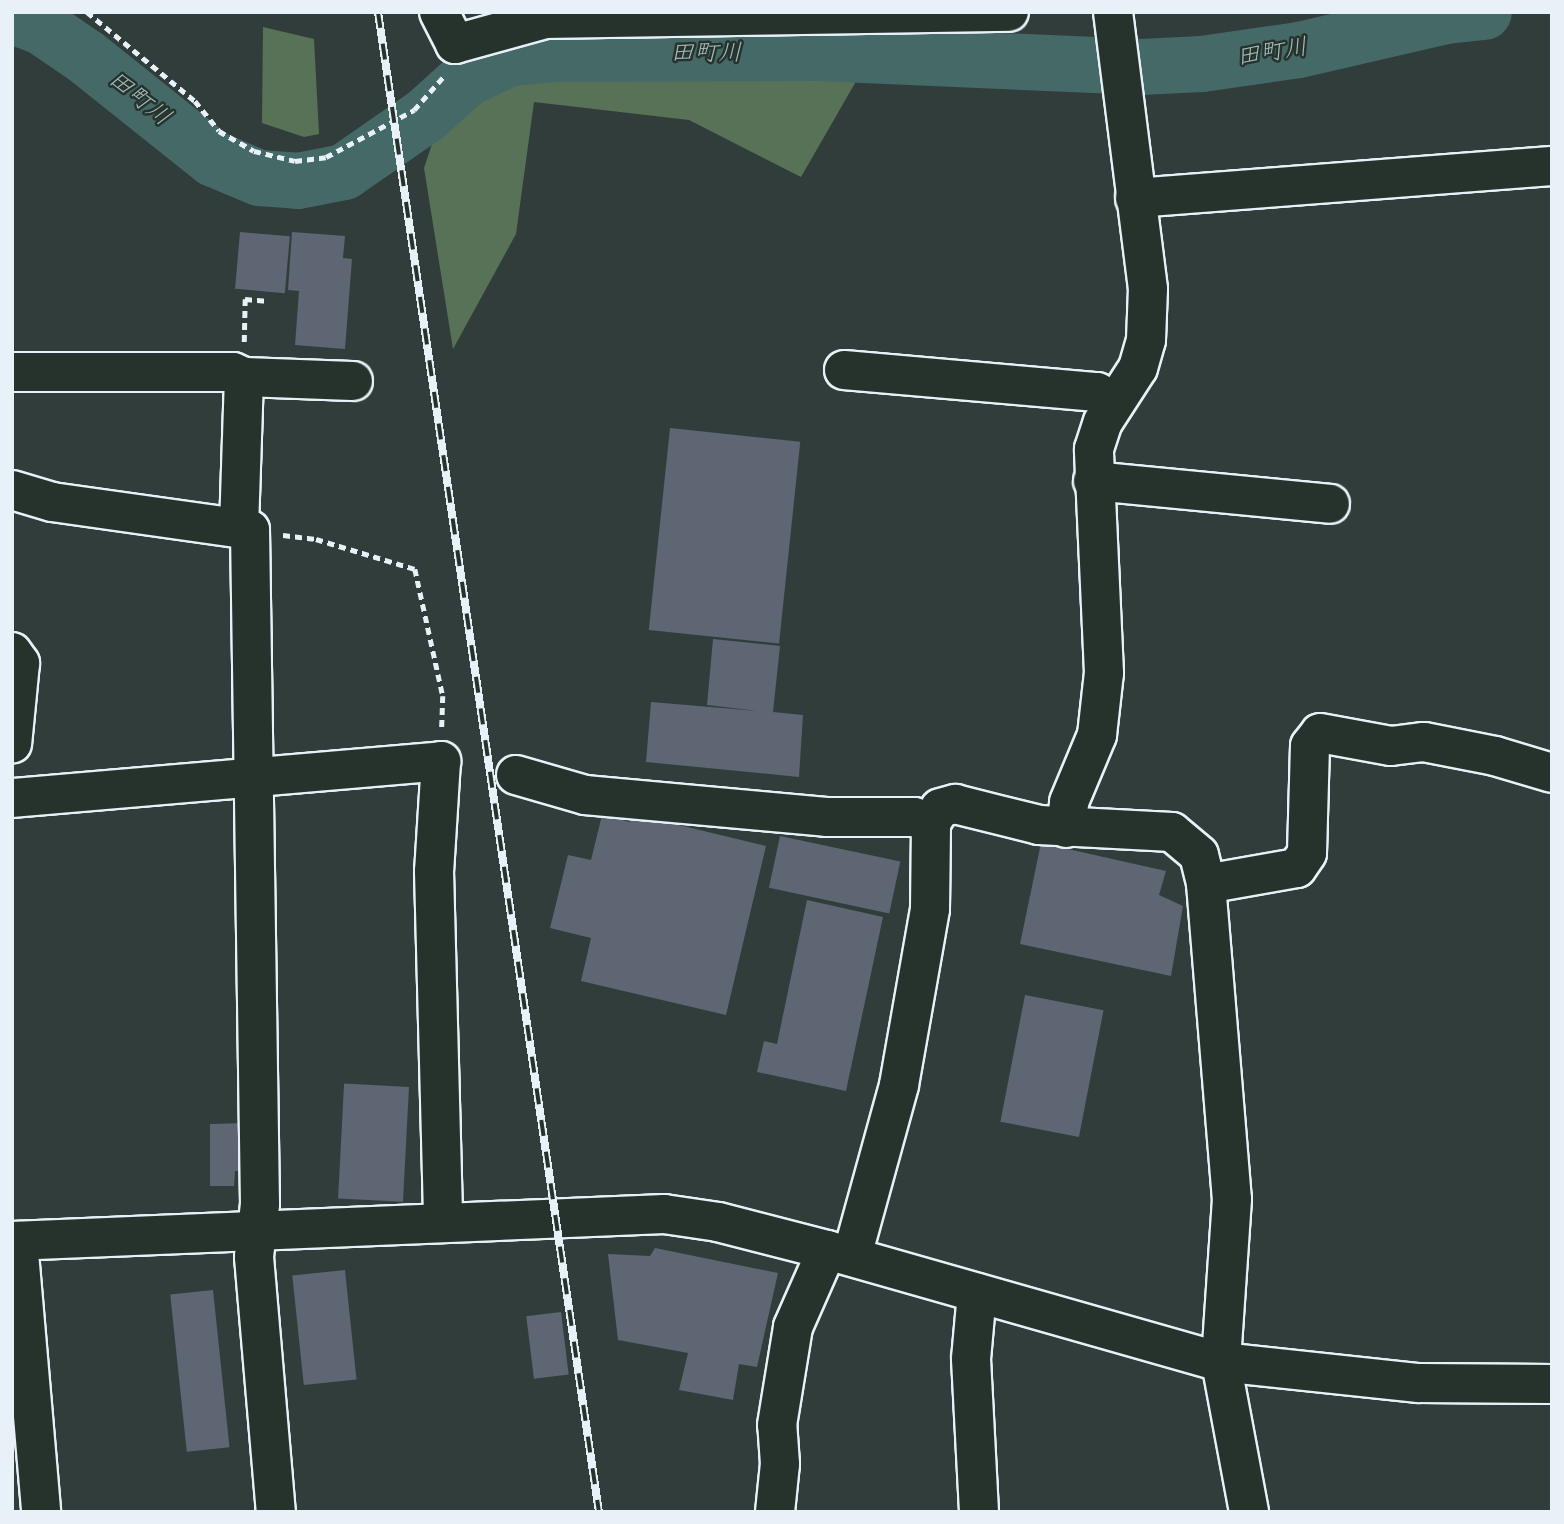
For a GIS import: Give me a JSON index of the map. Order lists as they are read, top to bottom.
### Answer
{
  "water": ["田町川"]
}
